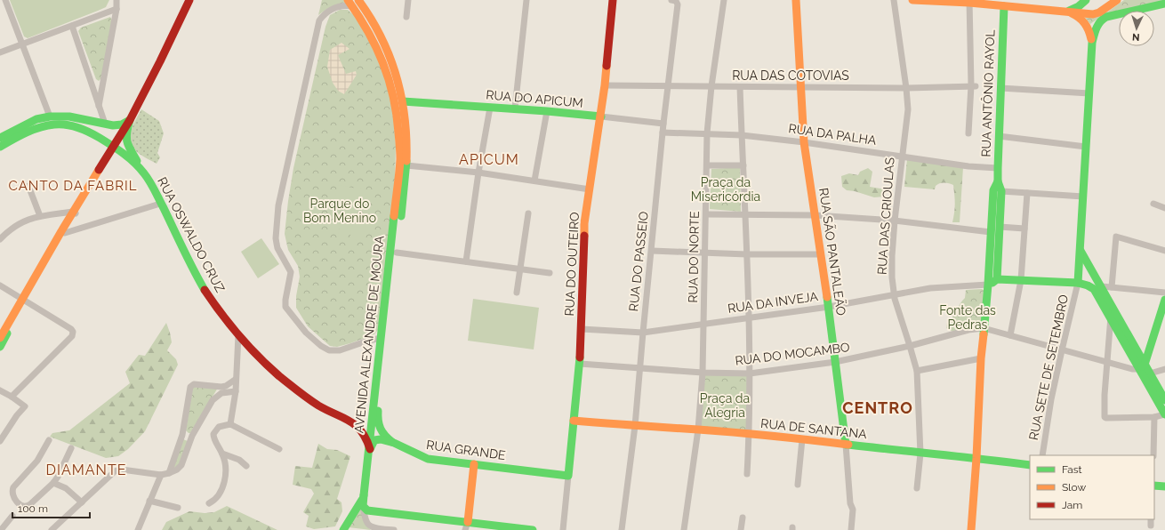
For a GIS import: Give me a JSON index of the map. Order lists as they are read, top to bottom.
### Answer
{
  "streets": {
    "main road": [
      "RUA ANTÔNIO RAYOL",
      "RUA DO APICUM",
      "RUA OSWALDO CRUZ",
      "RUA SÃO PANTALEÃO",
      "RUA DO OUTEIRO",
      "AVENIDA ALEXANDRE DE MOURA",
      "RUA DE SANTANA",
      "RUA GRANDE"
    ],
    "street": [
      "RUA DAS COTOVIAS",
      "RUA DA PALHA",
      "RUA DAS CRIOULAS",
      "RUA DO NORTE",
      "RUA DO PASSEIO",
      "RUA DA INVEJA",
      "RUA DO MOCAMBO",
      "RUA SETE DE SETEMBRO"
    ]
  },
  "crossings": [
    ["RUA DAS COTOVIAS", "RUA DAS CRIOULAS"],
    ["RUA DAS COTOVIAS", "RUA SÃO PANTALEÃO"],
    ["RUA DAS COTOVIAS", "RUA DO NORTE"],
    ["RUA DAS COTOVIAS", "RUA DO PASSEIO"],
    ["RUA DAS COTOVIAS", "RUA DO OUTEIRO"],
    ["RUA ANTÔNIO RAYOL", "RUA DA PALHA"],
    ["RUA ANTÔNIO RAYOL", "RUA DA INVEJA"],
    ["RUA ANTÔNIO RAYOL", "RUA DO MOCAMBO"],
    ["RUA ANTÔNIO RAYOL", "RUA DE SANTANA"],
    ["RUA DO APICUM", "RUA DO PASSEIO"],
    ["RUA DO APICUM", "RUA DO OUTEIRO"],
    ["RUA DO APICUM", "AVENIDA ALEXANDRE DE MOURA"],
    ["RUA DA PALHA", "RUA DAS CRIOULAS"],
    ["RUA DA PALHA", "RUA SÃO PANTALEÃO"],
    ["RUA DA PALHA", "RUA DO NORTE"],
    ["RUA DA PALHA", "RUA DO PASSEIO"],
    ["RUA DAS CRIOULAS", "RUA DA INVEJA"],
    ["RUA DAS CRIOULAS", "RUA DO MOCAMBO"],
    ["RUA DAS CRIOULAS", "RUA DE SANTANA"],
    ["RUA OSWALDO CRUZ", "AVENIDA ALEXANDRE DE MOURA"],
    ["RUA OSWALDO CRUZ", "RUA GRANDE"],
    ["RUA SÃO PANTALEÃO", "RUA DA INVEJA"],
    ["RUA SÃO PANTALEÃO", "RUA DO MOCAMBO"],
    ["RUA SÃO PANTALEÃO", "RUA DE SANTANA"],
    ["RUA DO NORTE", "RUA DA INVEJA"],
    ["RUA DO NORTE", "RUA DO MOCAMBO"],
    ["RUA DO NORTE", "RUA DE SANTANA"],
    ["RUA DO PASSEIO", "RUA DA INVEJA"],
    ["RUA DO PASSEIO", "RUA DO MOCAMBO"],
    ["RUA DO PASSEIO", "RUA DE SANTANA"],
    ["RUA DO OUTEIRO", "RUA DA INVEJA"],
    ["RUA DO OUTEIRO", "RUA DO MOCAMBO"],
    ["RUA DO OUTEIRO", "RUA DE SANTANA"],
    ["RUA DO OUTEIRO", "RUA GRANDE"],
    ["AVENIDA ALEXANDRE DE MOURA", "RUA GRANDE"]
  ],
  "districts": [
    "APICUM",
    "CANTO DA FABRIL",
    "CENTRO",
    "DIAMANTE"
  ],
  "parks": [
    "Praça da Misericórdia",
    "Parque do Bom Menino",
    "Fonte das Pedras",
    "Praça da Alegria"
  ],
  "legend": ["Fast", "Slow", "Jam"],
  "scale_bar": "100 m",
  "north": "bottom"
}
